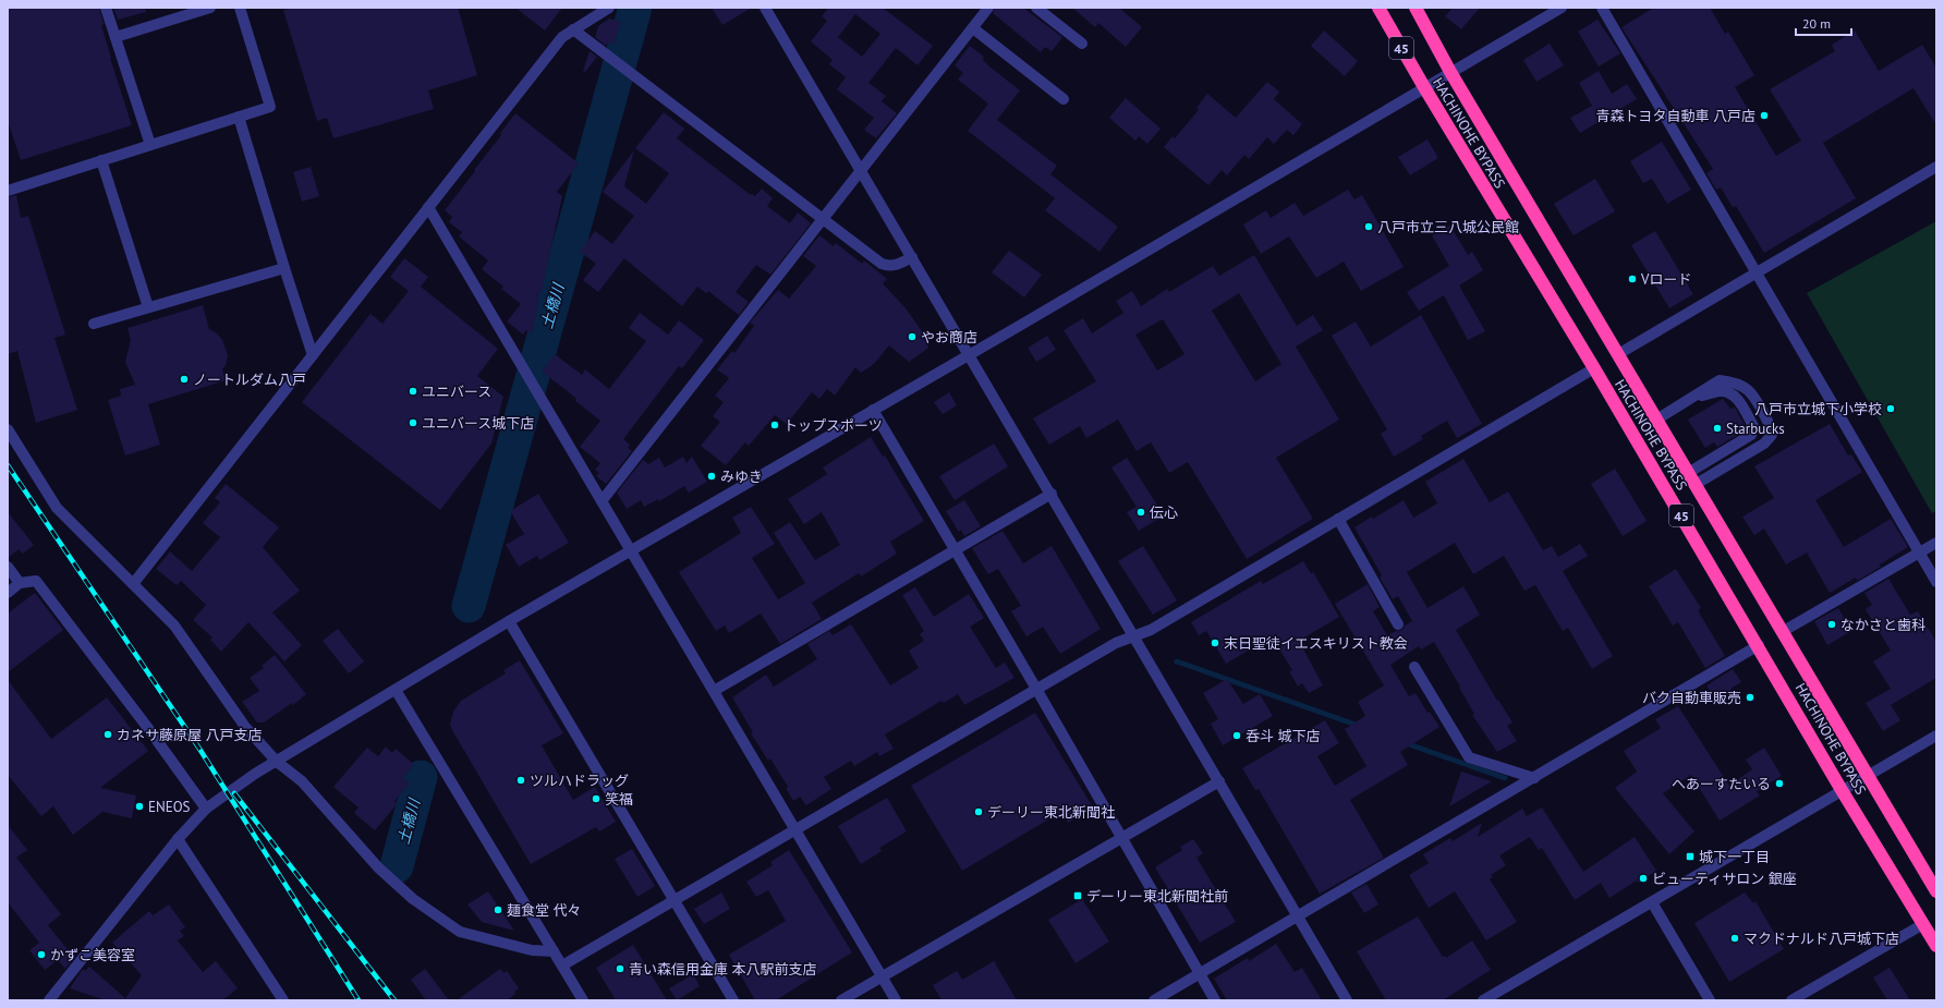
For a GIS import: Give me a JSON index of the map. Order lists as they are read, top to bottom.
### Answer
{
  "streets": {
    "highway": ["45", "HACHINOHE BYPASS"]
  },
  "water": ["土橋川"],
  "places": {
    "other": [
      "青森トヨタ自動車 八戸店",
      "八戸市立三八城公民館",
      "Vロード",
      "やお商店",
      "ノートルダム八戸",
      "ユニバース",
      "八戸市立城下小学校",
      "ユニバース城下店",
      "トップスポーツ",
      "Starbucks",
      "みゆき",
      "伝心",
      "なかさと歯科",
      "末日聖徒イエスキリスト教会",
      "バク自動車販売",
      "カネサ藤原屋 八戸支店",
      "呑斗 城下店",
      "ツルハドラッグ",
      "へあーすたいる",
      "笑福",
      "ENEOS",
      "デーリー東北新聞社",
      "ビューティサロン 銀座",
      "麺食堂 代々",
      "マクドナルド八戸城下店",
      "かずこ美容室",
      "青い森信用金庫 本八駅前支店"
    ],
    "transit": ["城下一丁目", "デーリー東北新聞社前"]
  },
  "scale_bar": "20 m"
}
